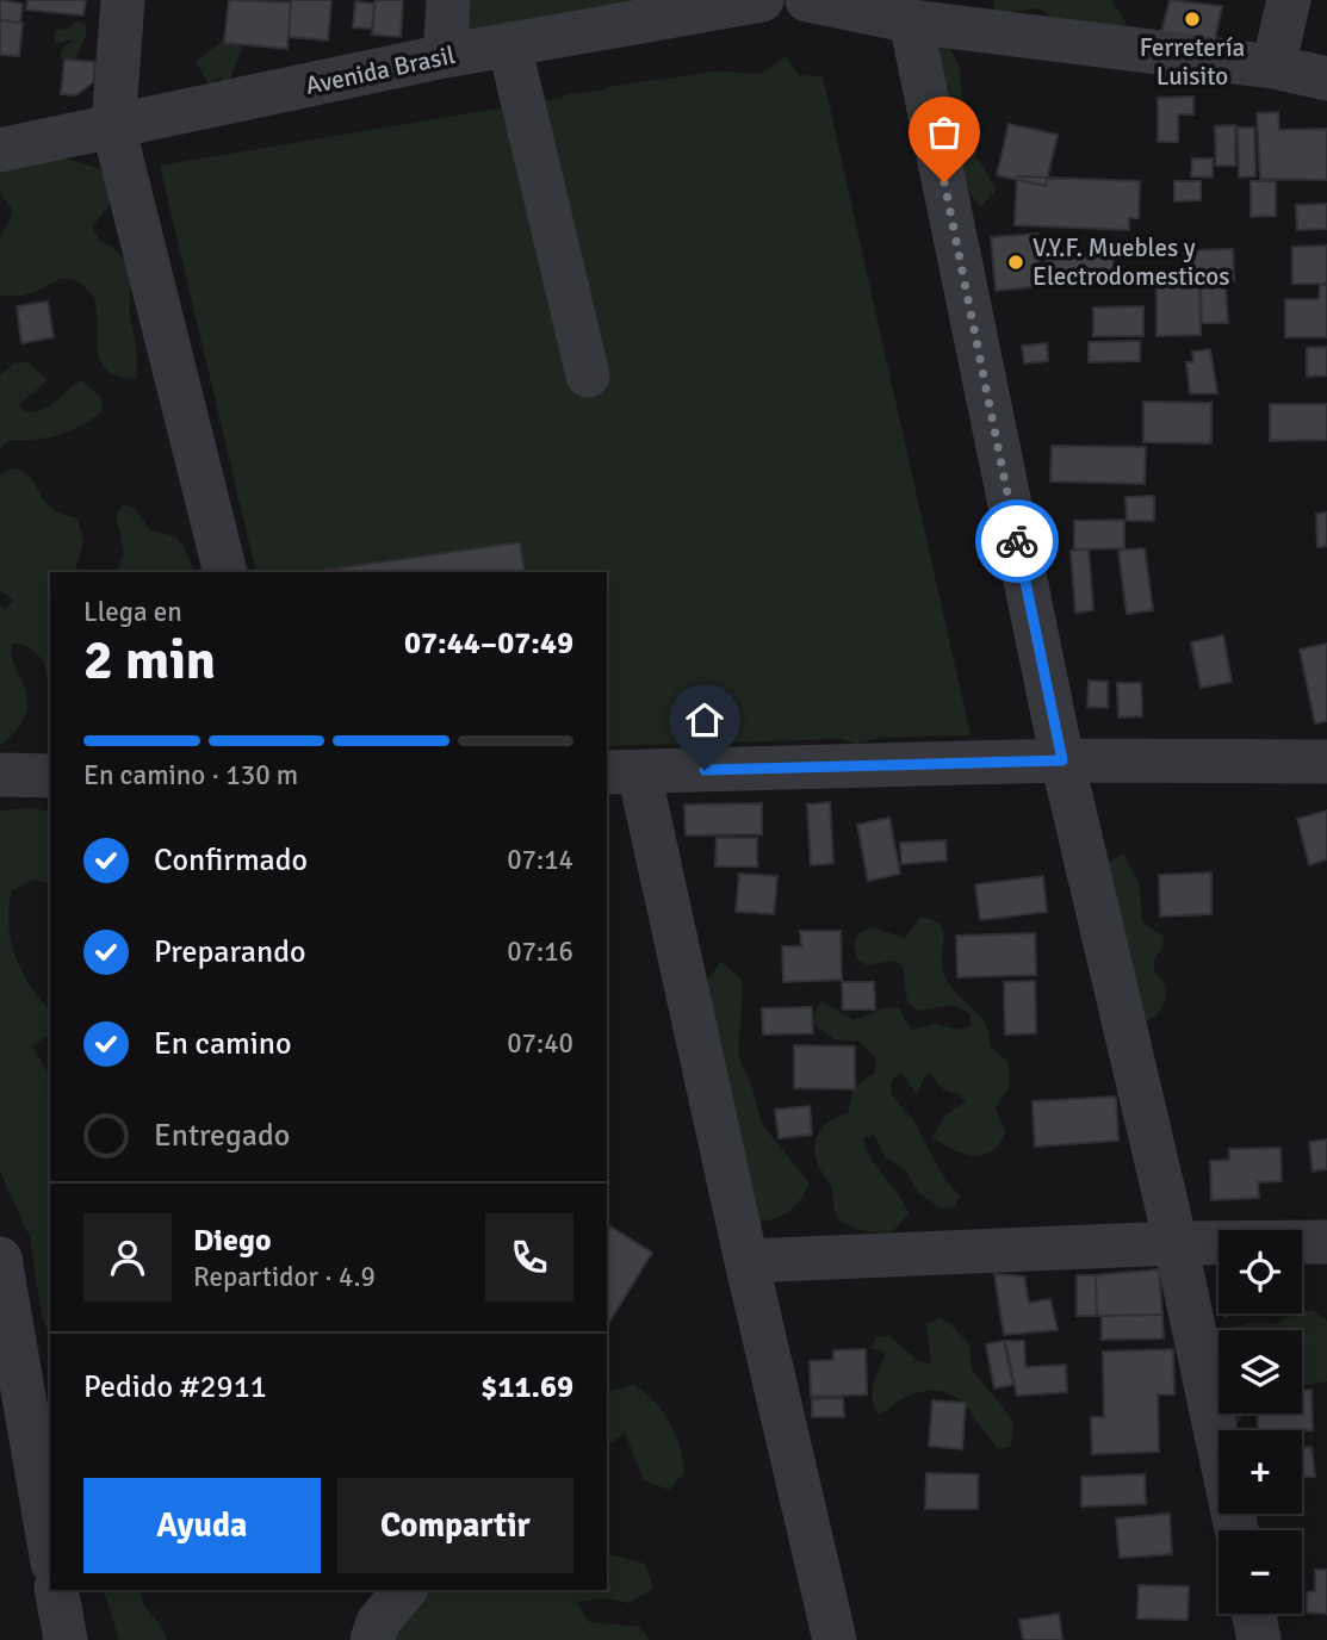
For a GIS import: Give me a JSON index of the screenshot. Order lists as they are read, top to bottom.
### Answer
{
  "streets": {
    "street": ["Avenida Brasil"]
  },
  "places": ["Ferretería Luisito", "V.Y.F. Muebles y Electrodomesticos"],
  "page": {
    "heading": ["2 min", "Llega en", "07:44–07:49"],
    "panel": [
      "Diego",
      "Repartidor · 4.9",
      "Pedido #2911",
      "$11.69"
    ],
    "bar": "En camino · 130 m",
    "list": [
      ["Confirmado", "07:14"],
      ["Preparando", "07:16"],
      ["En camino", "07:40"],
      "Entregado"
    ],
    "map_buttons": ["+", "−"],
    "buttons": ["Ayuda", "Compartir"]
  }
}
